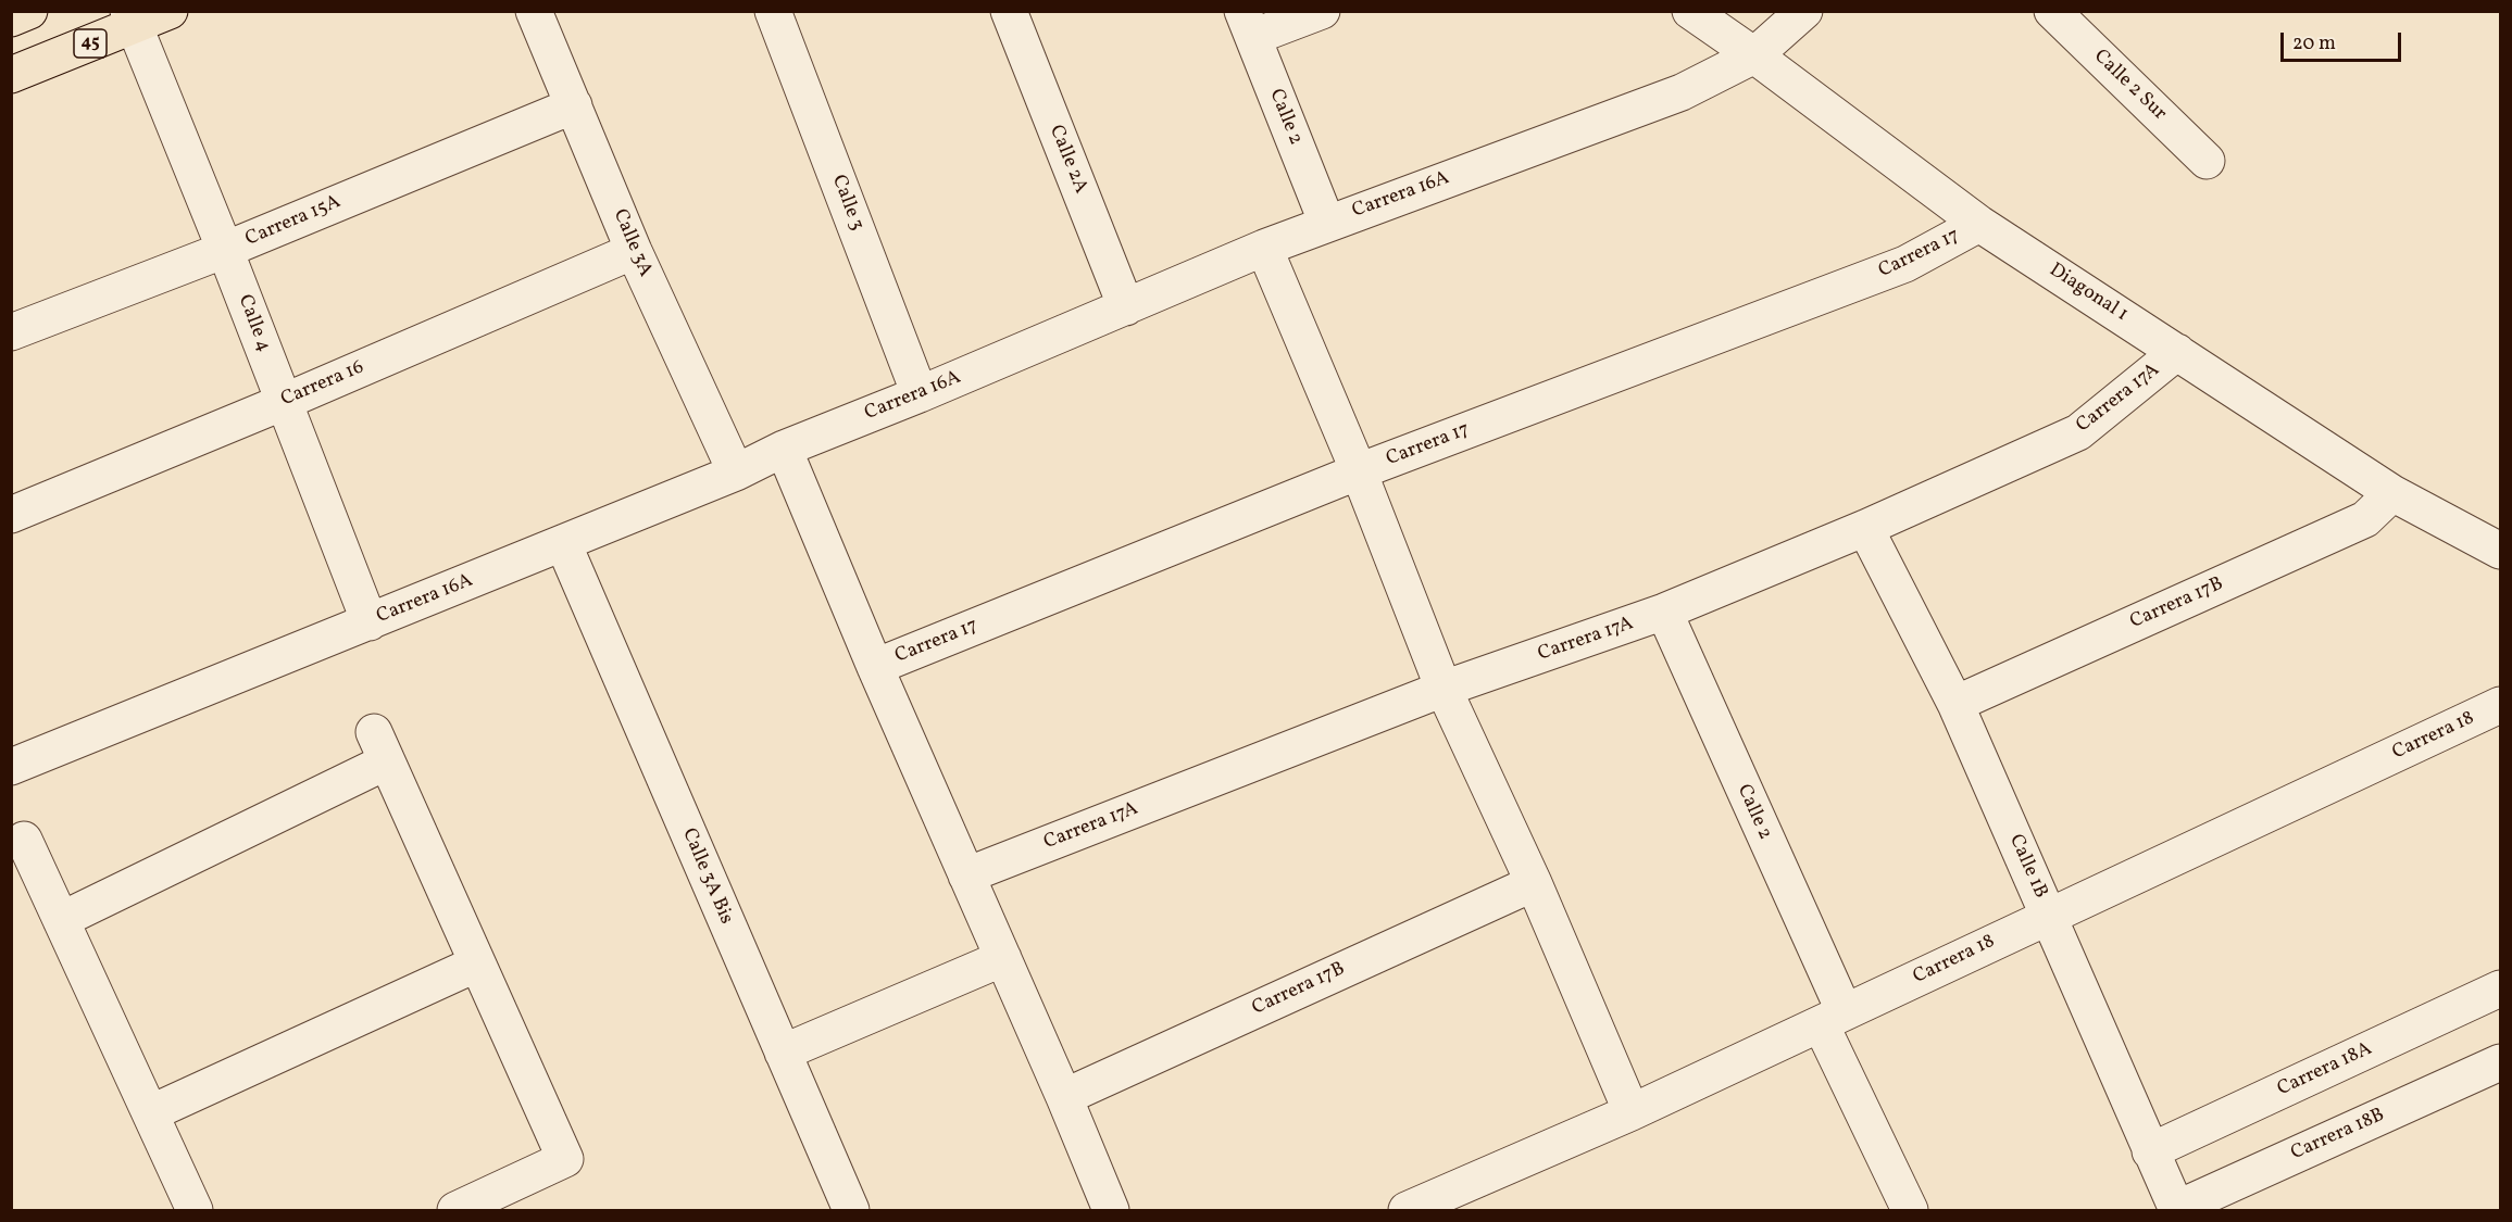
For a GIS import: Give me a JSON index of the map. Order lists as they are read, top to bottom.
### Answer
{
  "streets": {
    "highway": ["45"],
    "street": [
      "Calle 2 Sur",
      "Calle 2",
      "Calle 2A",
      "Carrera 16A",
      "Calle 3",
      "Carrera 15A",
      "Calle 3A",
      "Carrera 17",
      "Diagonal 1",
      "Calle 4",
      "Carrera 16",
      "Carrera 17A",
      "Carrera 17B",
      "Carrera 18",
      "Calle 1B",
      "Calle 3A Bis",
      "Carrera 18A",
      "Carrera 18B"
    ]
  },
  "crossings": [
    ["45", "Calle 4"],
    ["Calle 2", "Carrera 16A"],
    ["Calle 2", "Carrera 17A"],
    ["Calle 2", "Carrera 18"],
    ["Calle 2A", "Carrera 16A"],
    ["Carrera 16A", "Calle 3"],
    ["Carrera 16A", "Calle 3A"],
    ["Carrera 16A", "Diagonal 1"],
    ["Carrera 16A", "Calle 4"],
    ["Carrera 16A", "Calle 3A Bis"],
    ["Carrera 15A", "Calle 3A"],
    ["Carrera 15A", "Calle 4"],
    ["Calle 3A", "Carrera 16"],
    ["Carrera 17", "Diagonal 1"],
    ["Diagonal 1", "Carrera 17A"],
    ["Diagonal 1", "Carrera 17B"],
    ["Calle 4", "Carrera 16"],
    ["Carrera 17A", "Calle 1B"],
    ["Carrera 17B", "Calle 1B"],
    ["Carrera 18", "Calle 1B"],
    ["Calle 1B", "Carrera 18A"],
    ["Calle 1B", "Carrera 18B"]
  ],
  "scale_bar": "20 m"
}
